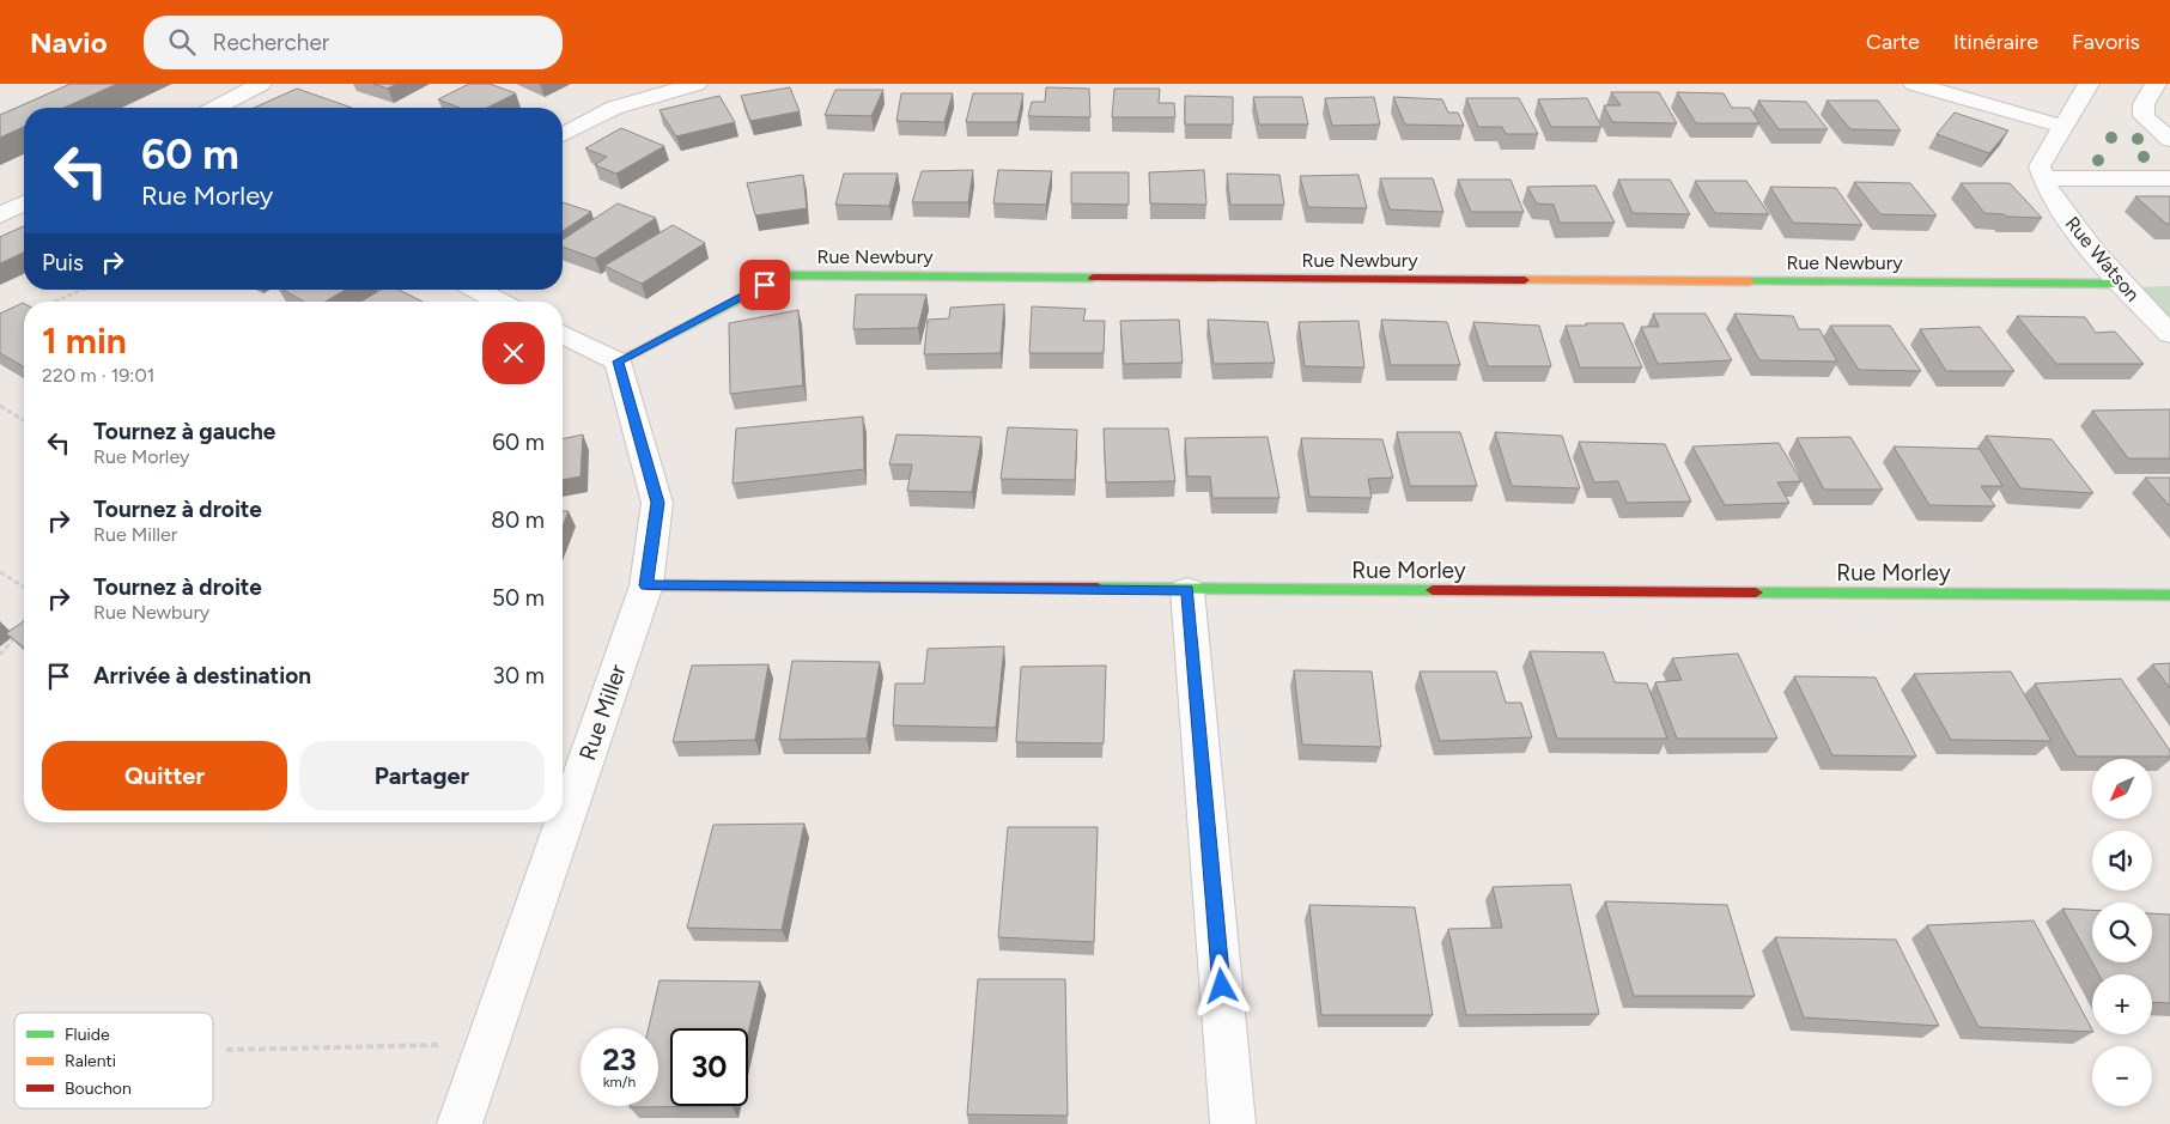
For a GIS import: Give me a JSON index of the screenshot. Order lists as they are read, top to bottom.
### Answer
{
  "streets": {
    "street": [
      "Rue Newbury",
      "Rue Watson",
      "Rue Morley",
      "Rue Miller"
    ]
  },
  "crossings": [
    ["Rue Newbury", "Rue Watson"],
    ["Rue Newbury", "Rue Miller"],
    ["Rue Morley", "Rue Miller"]
  ],
  "legend": ["Fluide", "Ralenti", "Bouchon"],
  "north": "bottom left",
  "page": {
    "header": "Navio",
    "search": "Rechercher",
    "nav": ["Carte", "Itinéraire", "Favoris"],
    "turn": ["60 m", "Rue Morley"],
    "then": "Puis",
    "heading": ["1 min", "220 m · 19:01"],
    "list": [
      {
        "name": "Tournez à gauche",
        "note": "Rue Morley",
        "value": "60 m"
      },
      {
        "name": "Tournez à droite",
        "note": "Rue Miller",
        "value": "80 m"
      },
      {
        "name": "Tournez à droite",
        "note": "Rue Newbury",
        "value": "50 m"
      },
      {
        "name": "Arrivée à destination",
        "value": "30 m"
      }
    ],
    "buttons": ["Quitter", "Partager"],
    "map_buttons": ["+", "−"],
    "speed": "23 km/h",
    "limit": "30"
  }
}
